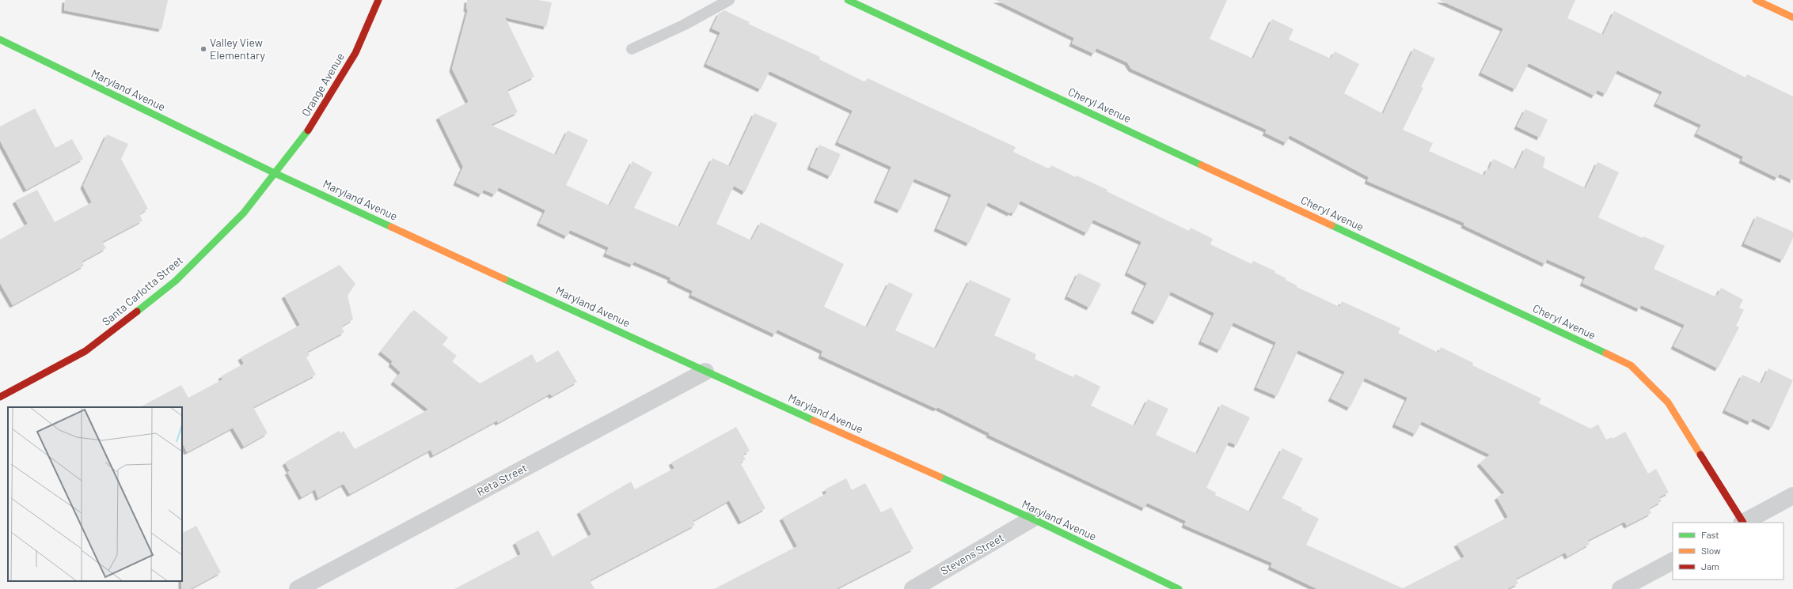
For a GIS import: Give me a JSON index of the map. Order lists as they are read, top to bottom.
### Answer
{
  "streets": {
    "street": [
      "Orange Avenue",
      "Maryland Avenue",
      "Cheryl Avenue",
      "Santa Carlotta Street",
      "Reta Street",
      "Stevens Street"
    ]
  },
  "crossings": [
    ["Orange Avenue", "Maryland Avenue"],
    ["Orange Avenue", "Santa Carlotta Street"],
    ["Maryland Avenue", "Santa Carlotta Street"],
    ["Maryland Avenue", "Reta Street"],
    ["Maryland Avenue", "Stevens Street"]
  ],
  "places": ["Valley View Elementary"],
  "legend": ["Fast", "Slow", "Jam"]
}
